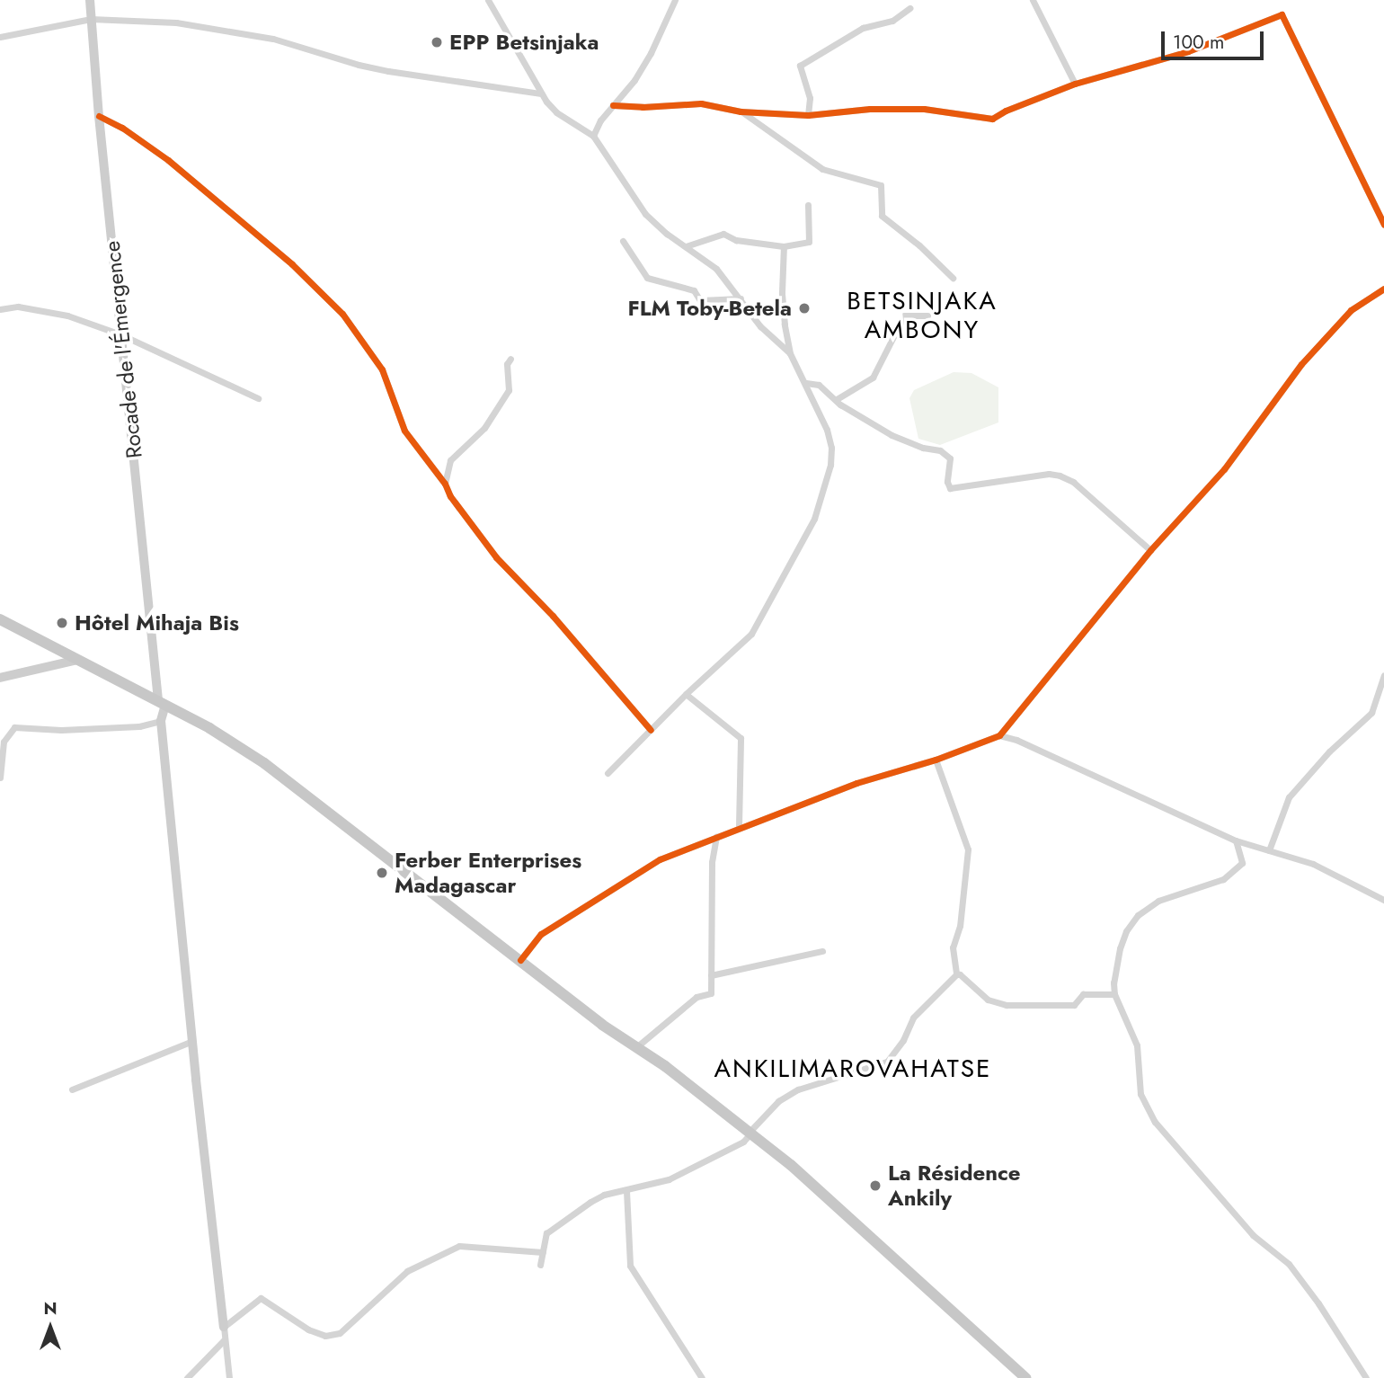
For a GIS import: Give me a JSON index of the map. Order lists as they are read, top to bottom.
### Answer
{
  "streets": {
    "street": ["Rocade de l'Émergence"]
  },
  "districts": ["BETSINJAKA AMBONY", "ANKILIMAROVAHATSE"],
  "places": [
    "EPP Betsinjaka",
    "FLM Toby-Betela",
    "Hôtel Mihaja Bis",
    "Ferber Enterprises Madagascar",
    "La Résidence Ankily"
  ],
  "scale_bar": "100 m",
  "north": "top"
}
